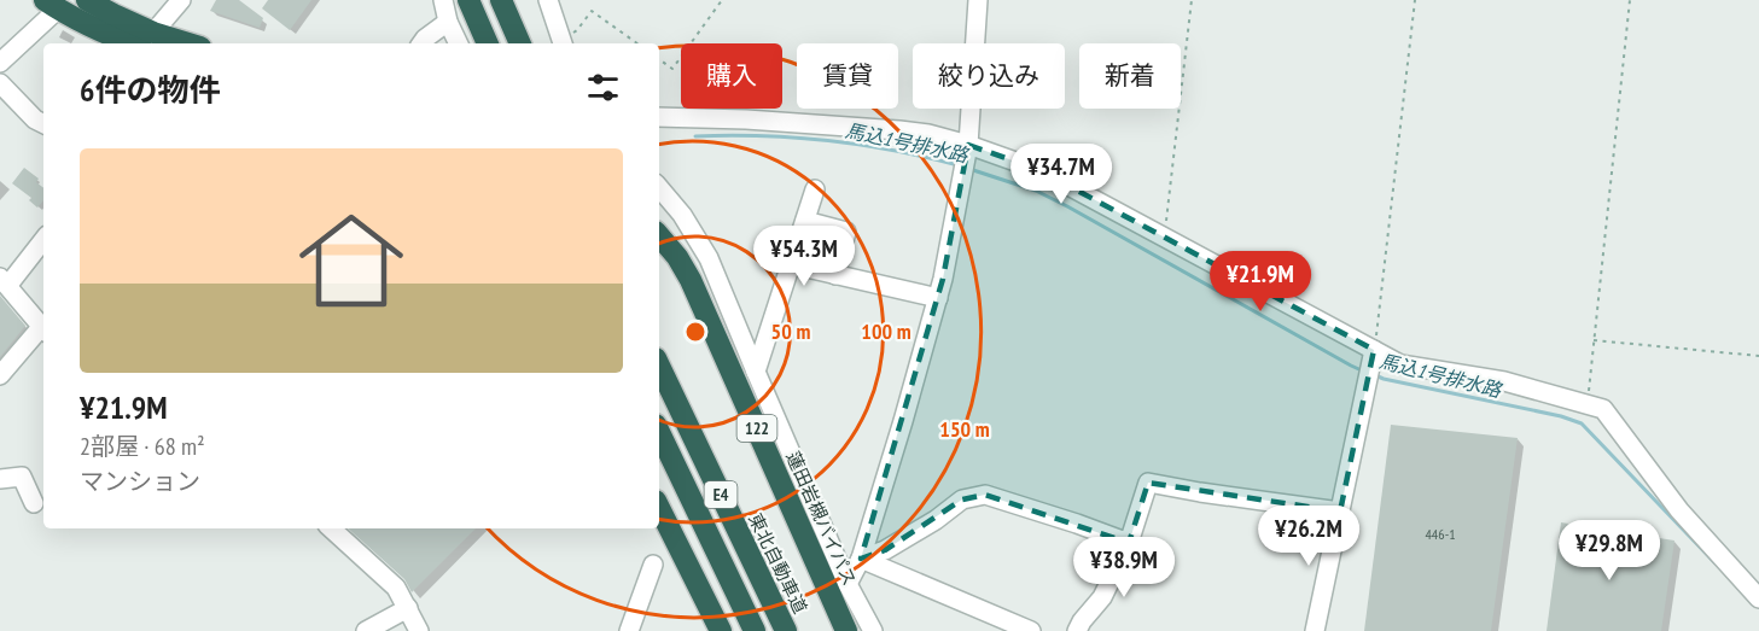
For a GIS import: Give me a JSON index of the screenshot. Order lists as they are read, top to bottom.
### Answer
{
  "streets": {
    "highway": [
      "122",
      "E4",
      "蓮田岩槻バイパス",
      "東北自動車道"
    ]
  },
  "water": ["馬込1号排水路"],
  "house_numbers": ["446-1"],
  "page": {
    "chip": [
      "購入",
      "賃貸",
      "絞り込み",
      "新着"
    ],
    "heading": "6件の物件",
    "list": [
      {
        "name": "¥21.9M",
        "note": "2部屋 · 68 m² · マンション"
      }
    ],
    "price": [
      "¥34.7M",
      "¥54.3M",
      "¥21.9M",
      "¥26.2M",
      "¥29.8M",
      "¥38.9M"
    ]
  },
  "rings": ["50 m", "100 m", "150 m"]
}
